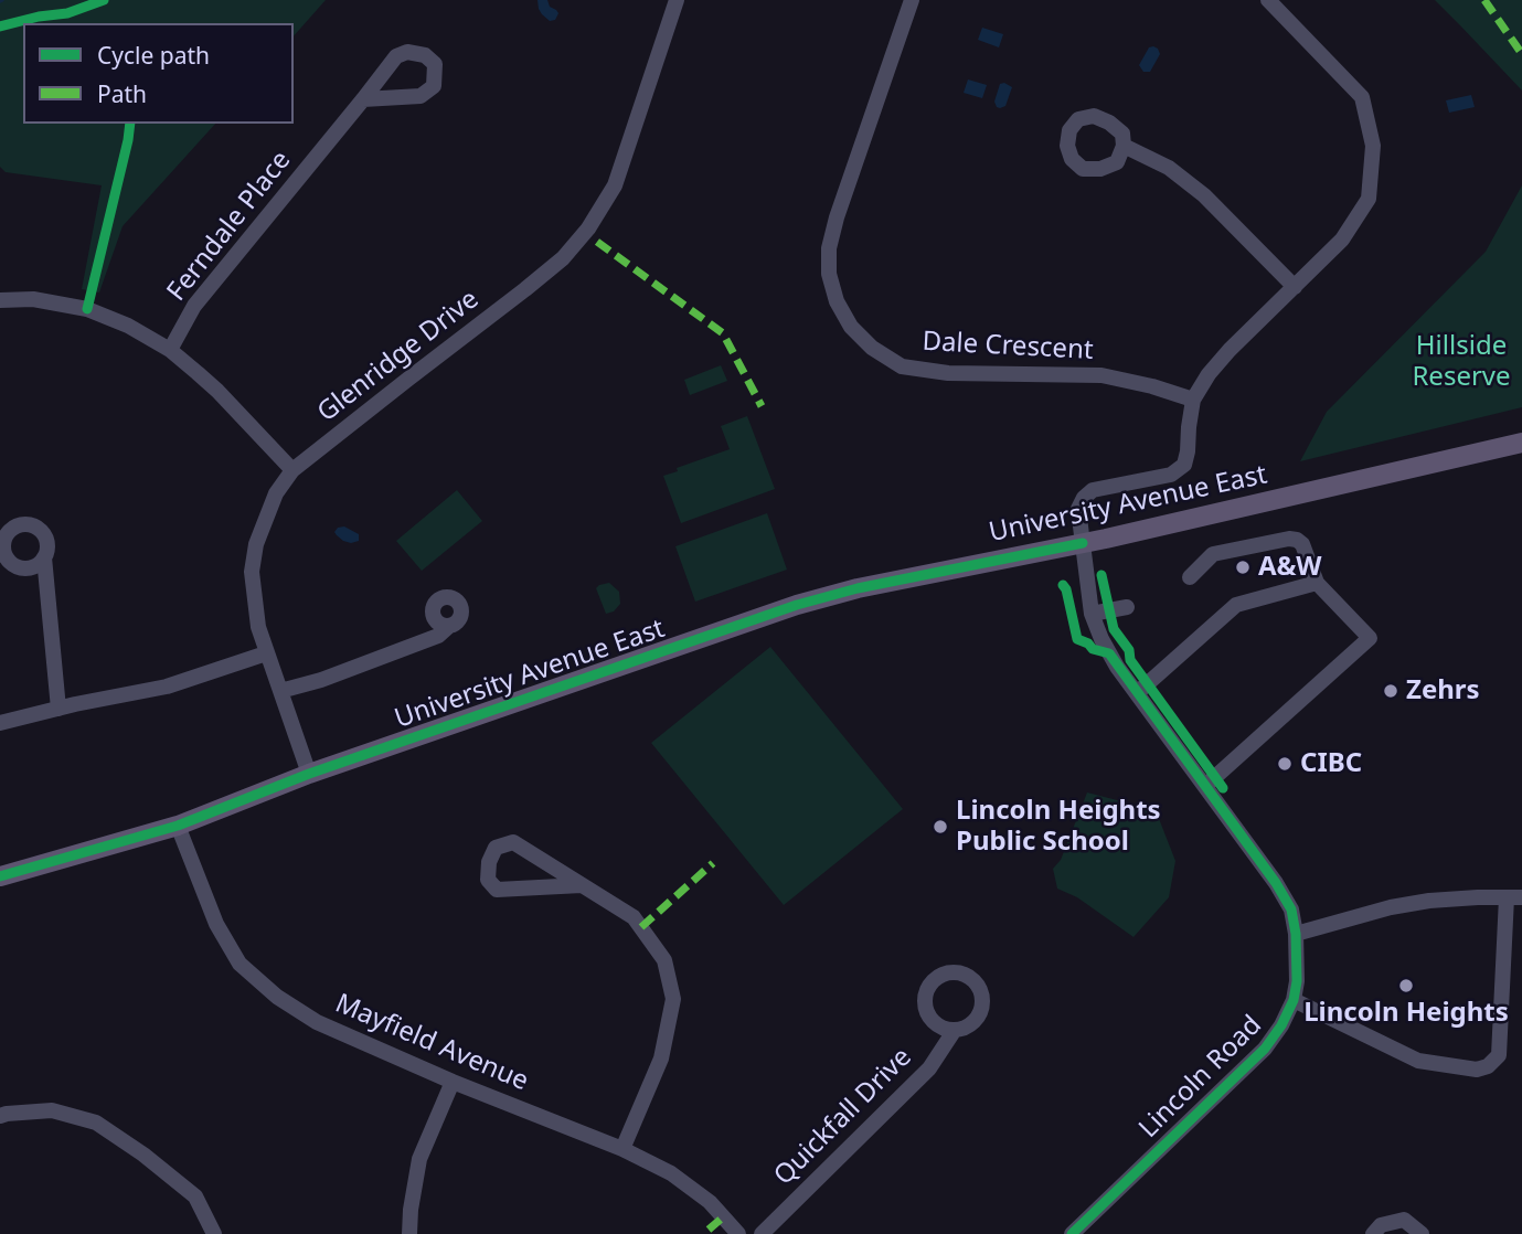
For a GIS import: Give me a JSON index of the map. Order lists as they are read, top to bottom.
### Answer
{
  "streets": {
    "main road": ["University Avenue East"],
    "street": [
      "Ferndale Place",
      "Dale Crescent",
      "Glenridge Drive",
      "Mayfield Avenue",
      "Lincoln Road",
      "Quickfall Drive"
    ]
  },
  "crossings": [
    ["Glenridge Drive", "University Avenue East"],
    ["University Avenue East", "Mayfield Avenue"],
    ["University Avenue East", "Lincoln Road"]
  ],
  "parks": ["Hillside Reserve"],
  "places": [
    "A&W",
    "Zehrs",
    "CIBC",
    "Lincoln Heights Public School",
    "Lincoln Heights"
  ],
  "legend": ["Cycle path", "Path"]
}
